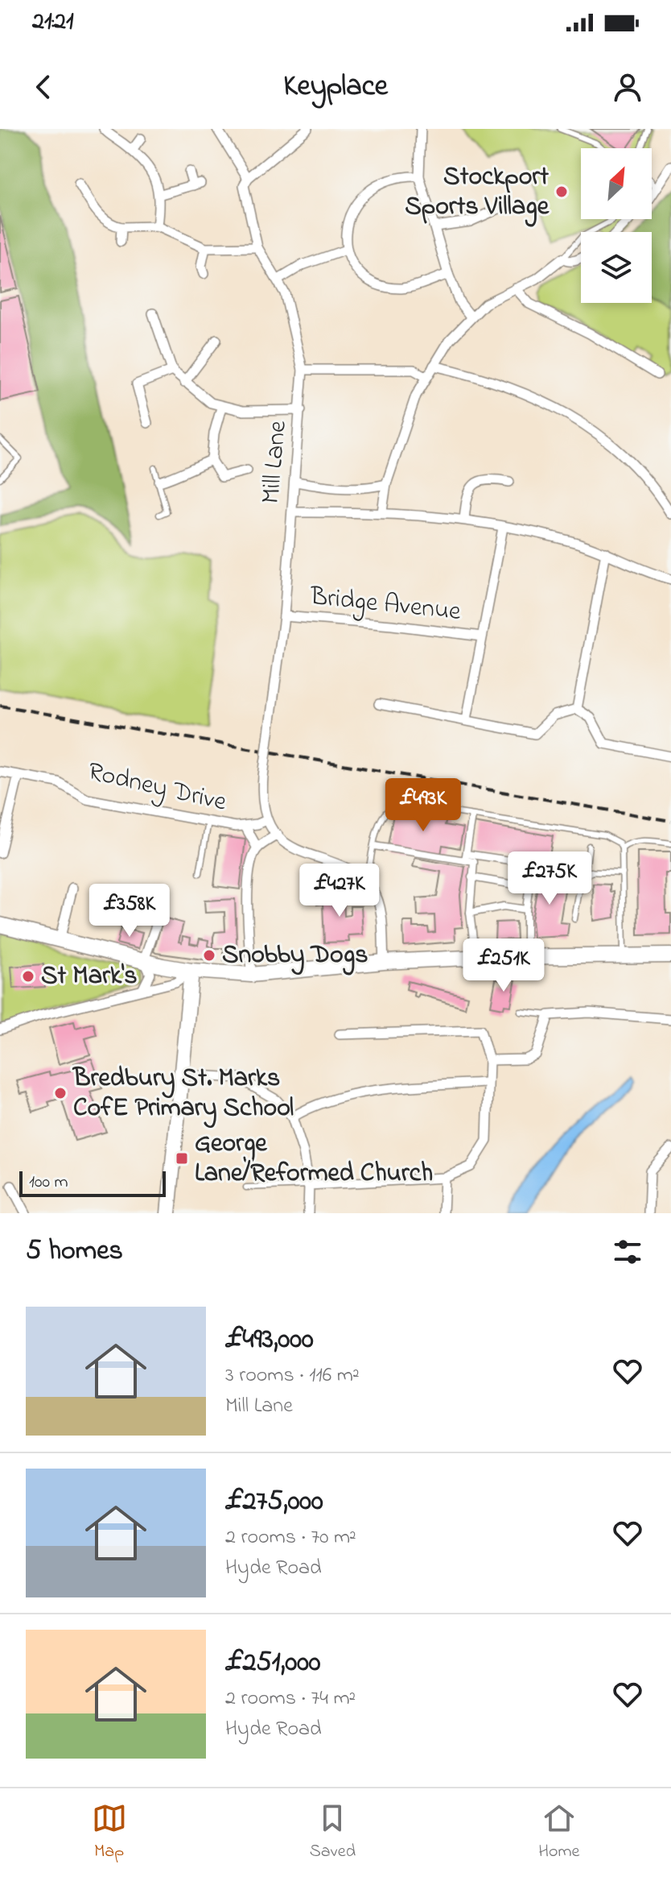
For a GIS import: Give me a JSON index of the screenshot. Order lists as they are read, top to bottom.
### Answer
{
  "streets": {
    "street": ["Mill Lane", "Bridge Avenue", "Rodney Drive"]
  },
  "crossings": [
    ["Mill Lane", "Bridge Avenue"],
    ["Mill Lane", "Rodney Drive"]
  ],
  "places": {
    "other": [
      "Stockport Sports Village",
      "Snobby Dogs",
      "St Mark's",
      "Bredbury St. Marks CofE Primary School"
    ],
    "transit": ["George Lane/Reformed Church"]
  },
  "scale_bar": "100 m",
  "north": "top right",
  "page": {
    "status": "21:21",
    "header": "Keyplace",
    "price": [
      "£493K",
      "£275K",
      "£427K",
      "£358K",
      "£251K"
    ],
    "scale": "100 m",
    "heading": "5 homes",
    "list": [
      {
        "name": "£493,000",
        "note": "3 rooms · 116 m² · Mill Lane"
      },
      {
        "name": "£275,000",
        "note": "2 rooms · 70 m² · Hyde Road"
      },
      {
        "name": "£251,000",
        "note": "2 rooms · 74 m² · Hyde Road"
      }
    ],
    "tabs": ["Map", "Saved", "Home"]
  }
}
